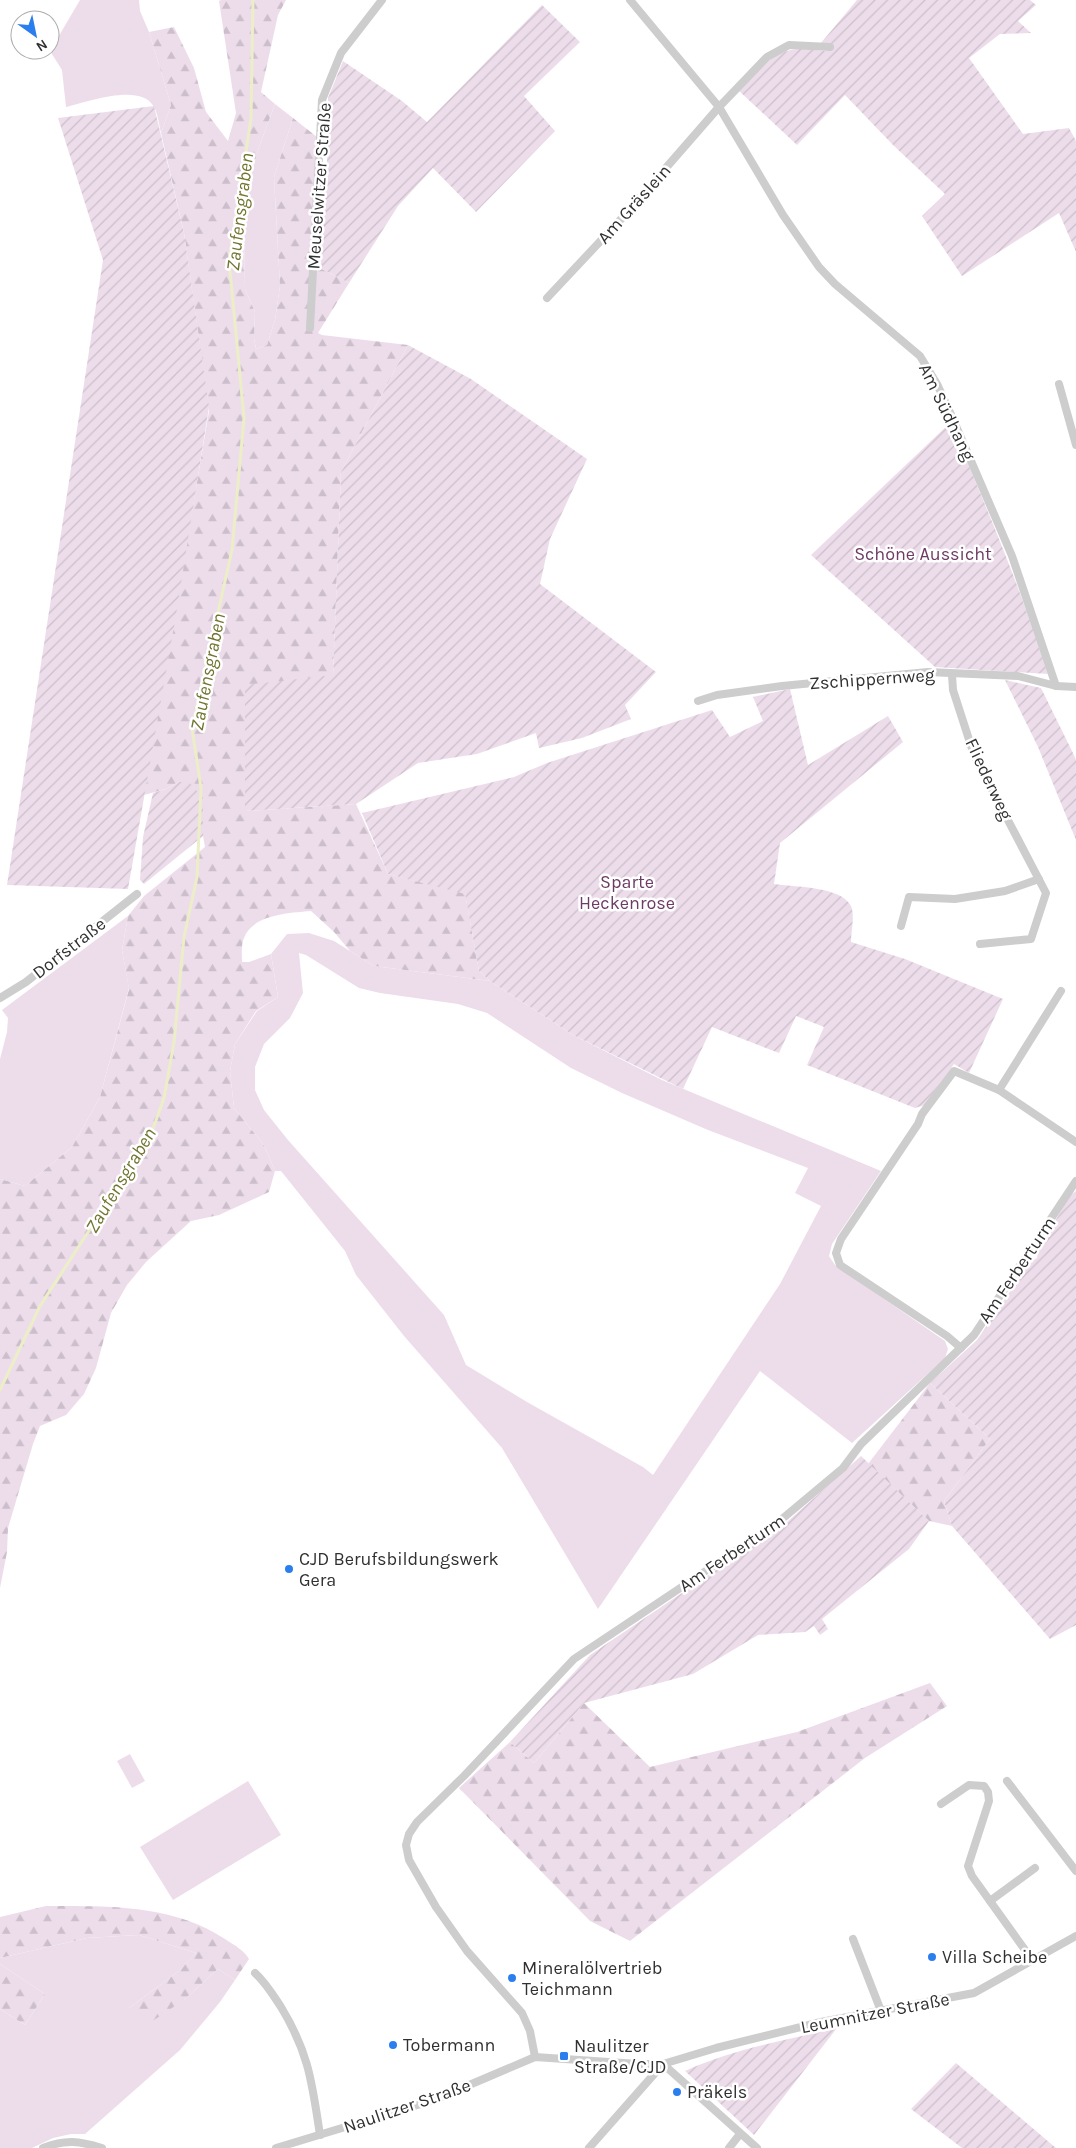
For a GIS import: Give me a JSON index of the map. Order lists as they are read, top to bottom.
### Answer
{
  "streets": {
    "street": [
      "Meuselwitzer Straße",
      "Am Gräslein",
      "Am Südhang",
      "Zschippernweg",
      "Fliederweg",
      "Dorfstraße",
      "Am Ferberturm",
      "Leumnitzer Straße",
      "Naulitzer Straße"
    ]
  },
  "crossings": [
    ["Am Gräslein", "Am Südhang"],
    ["Am Südhang", "Zschippernweg"],
    ["Zschippernweg", "Fliederweg"],
    ["Am Ferberturm", "Naulitzer Straße"],
    ["Leumnitzer Straße", "Naulitzer Straße"]
  ],
  "water": ["Zaufensgraben"],
  "parks": ["Schöne Aussicht", "Sparte Heckenrose"],
  "places": {
    "other": [
      "CJD Berufsbildungswerk Gera",
      "Villa Scheibe",
      "Mineralölvertrieb Teichmann",
      "Tobermann",
      "Präkels"
    ],
    "transit": ["Naulitzer Straße/CJD"]
  },
  "north": "bottom right"
}
